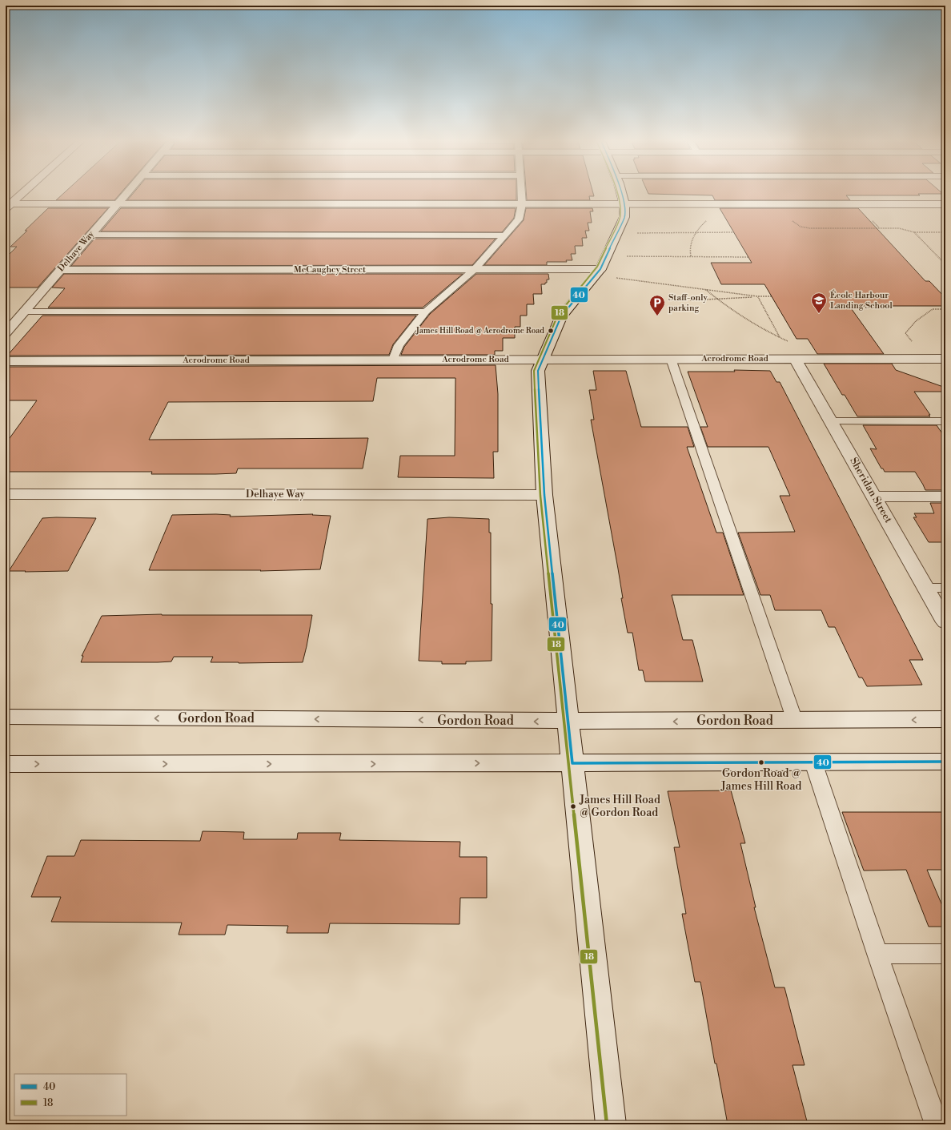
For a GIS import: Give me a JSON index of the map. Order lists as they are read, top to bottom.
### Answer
{
  "streets": {
    "street": [
      "Delhaye Way",
      "McCaughey Street",
      "Aerodrome Road",
      "Sheridan Street",
      "Gordon Road"
    ]
  },
  "crossings": [
    ["Delhaye Way", "McCaughey Street"],
    ["Aerodrome Road", "Sheridan Street"]
  ],
  "places": {
    "school or university": ["École Harbour Landing School"],
    "parking": ["Staff-only parking"],
    "other": ["James Hill Road @ Aerodrome Road", "Gordon Road @ James Hill Road", "James Hill Road @ Gordon Road"]
  },
  "lines": ["transit line 40", "transit line 18"],
  "legend": ["40", "18"]
}
